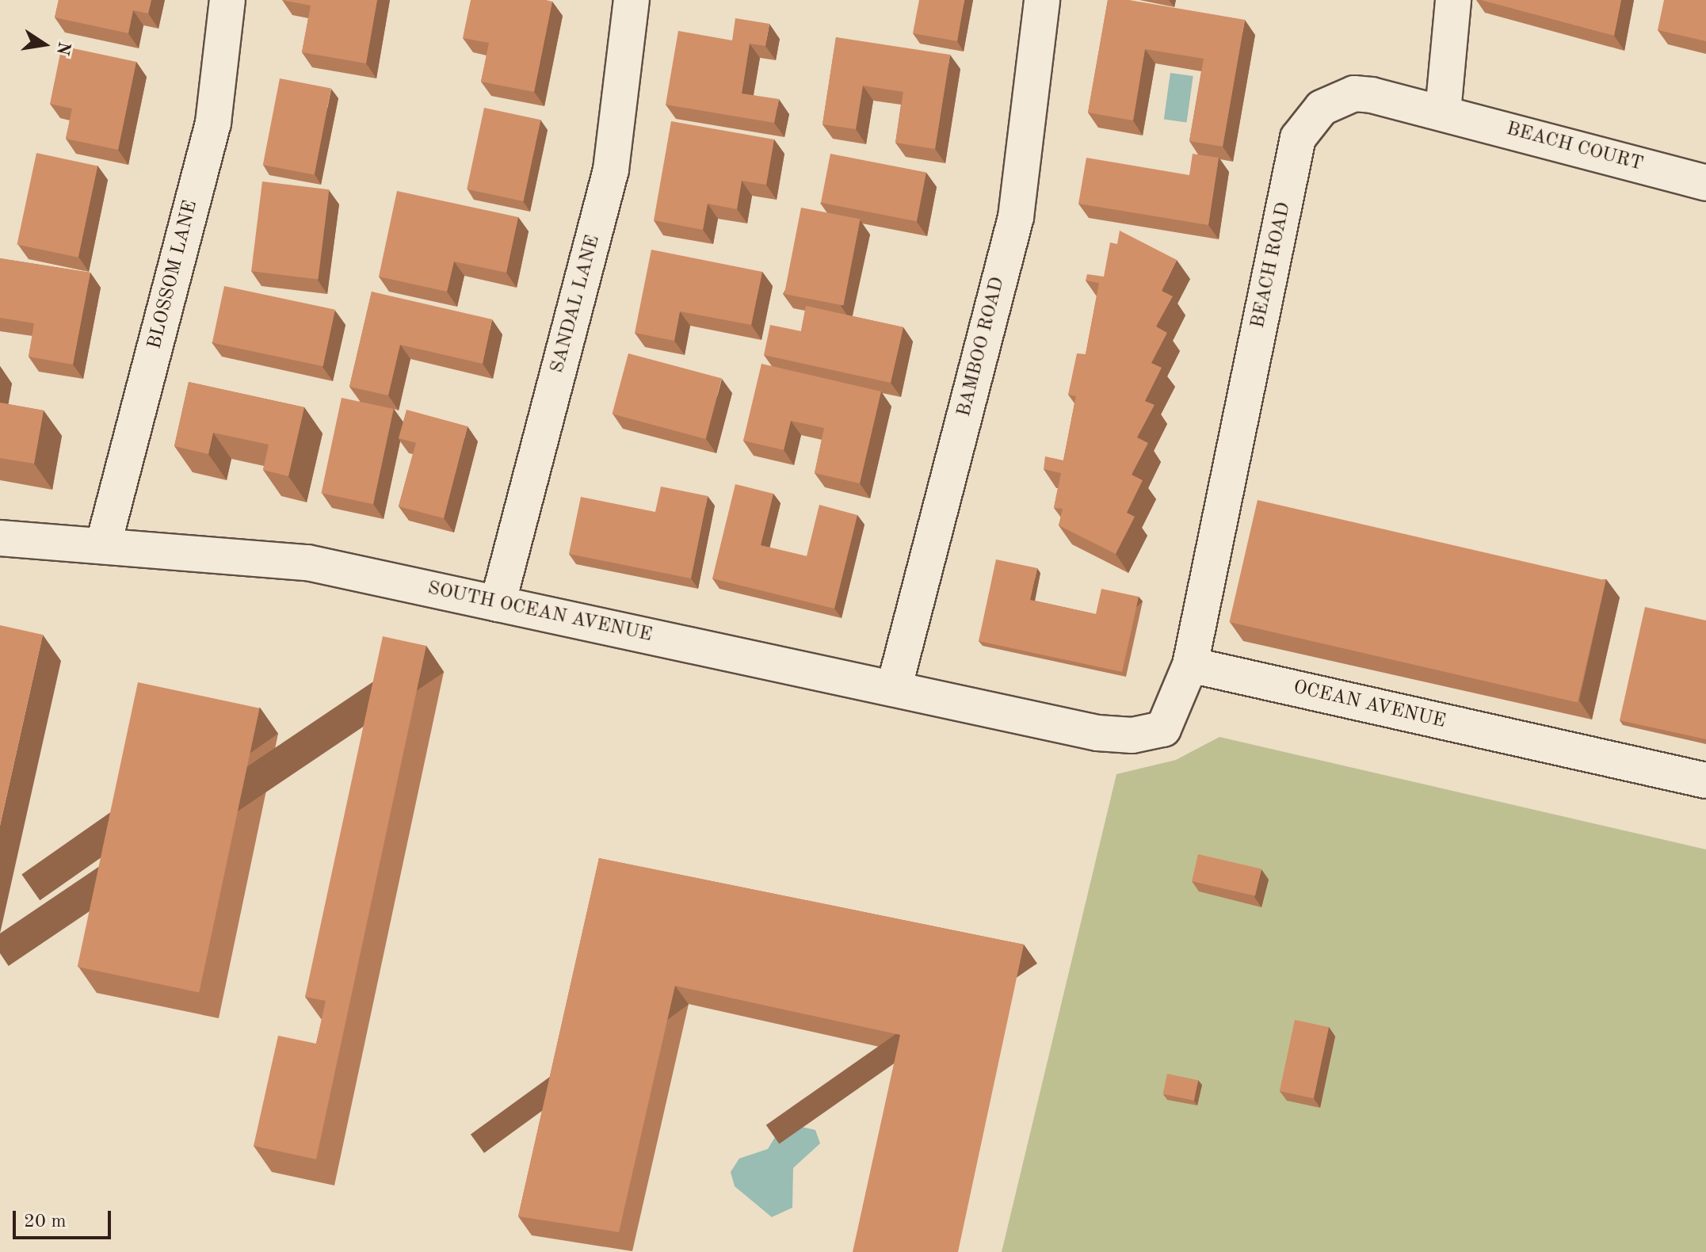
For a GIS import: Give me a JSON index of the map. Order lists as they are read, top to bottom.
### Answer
{
  "streets": {
    "street": [
      "BEACH COURT",
      "BEACH ROAD",
      "BLOSSOM LANE",
      "SANDAL LANE",
      "BAMBOO ROAD",
      "SOUTH OCEAN AVENUE",
      "OCEAN AVENUE"
    ]
  },
  "crossings": [
    ["BEACH COURT", "BEACH ROAD"],
    ["BEACH ROAD", "SOUTH OCEAN AVENUE"],
    ["BEACH ROAD", "OCEAN AVENUE"],
    ["BLOSSOM LANE", "SOUTH OCEAN AVENUE"],
    ["SANDAL LANE", "SOUTH OCEAN AVENUE"],
    ["BAMBOO ROAD", "SOUTH OCEAN AVENUE"],
    ["SOUTH OCEAN AVENUE", "OCEAN AVENUE"]
  ],
  "scale_bar": "20 m",
  "north": "right"
}
